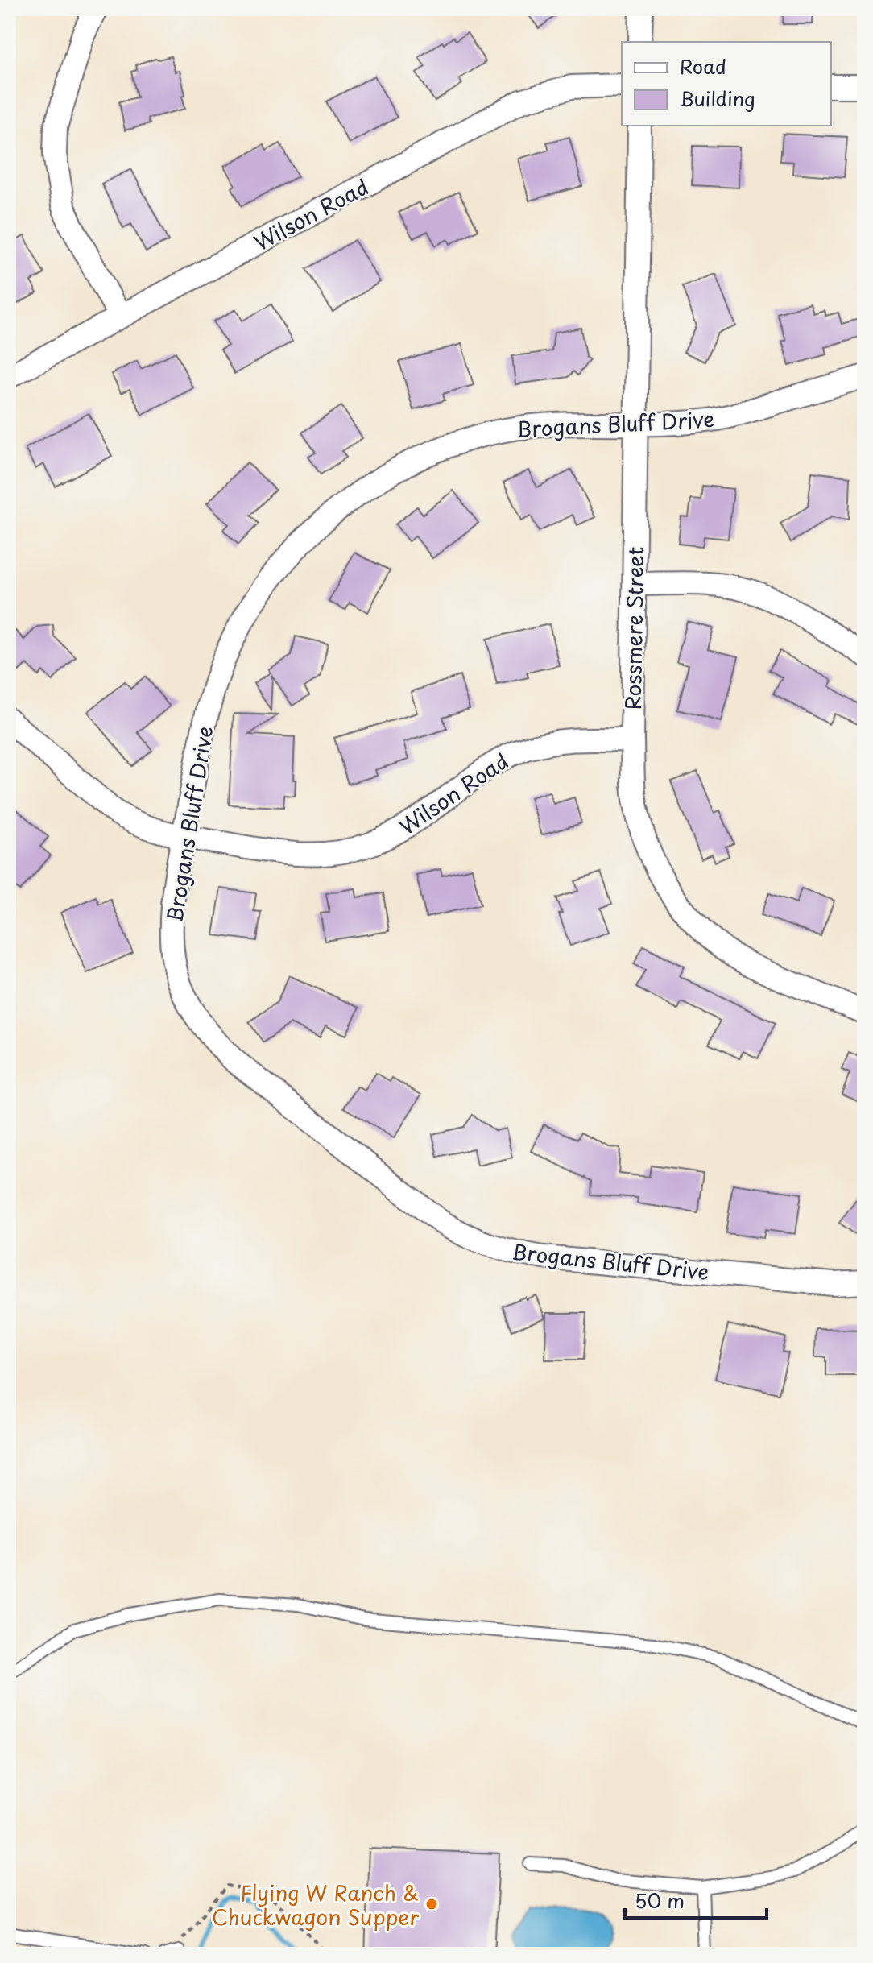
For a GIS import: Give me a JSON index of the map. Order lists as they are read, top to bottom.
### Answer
{
  "streets": {
    "street": ["Wilson Road", "Brogans Bluff Drive", "Rossmere Street"]
  },
  "crossings": [
    ["Wilson Road", "Brogans Bluff Drive"],
    ["Wilson Road", "Rossmere Street"],
    ["Brogans Bluff Drive", "Rossmere Street"]
  ],
  "places": ["Flying W Ranch & Chuckwagon Supper"],
  "legend": ["Road", "Building"],
  "scale_bar": "50 m"
}
